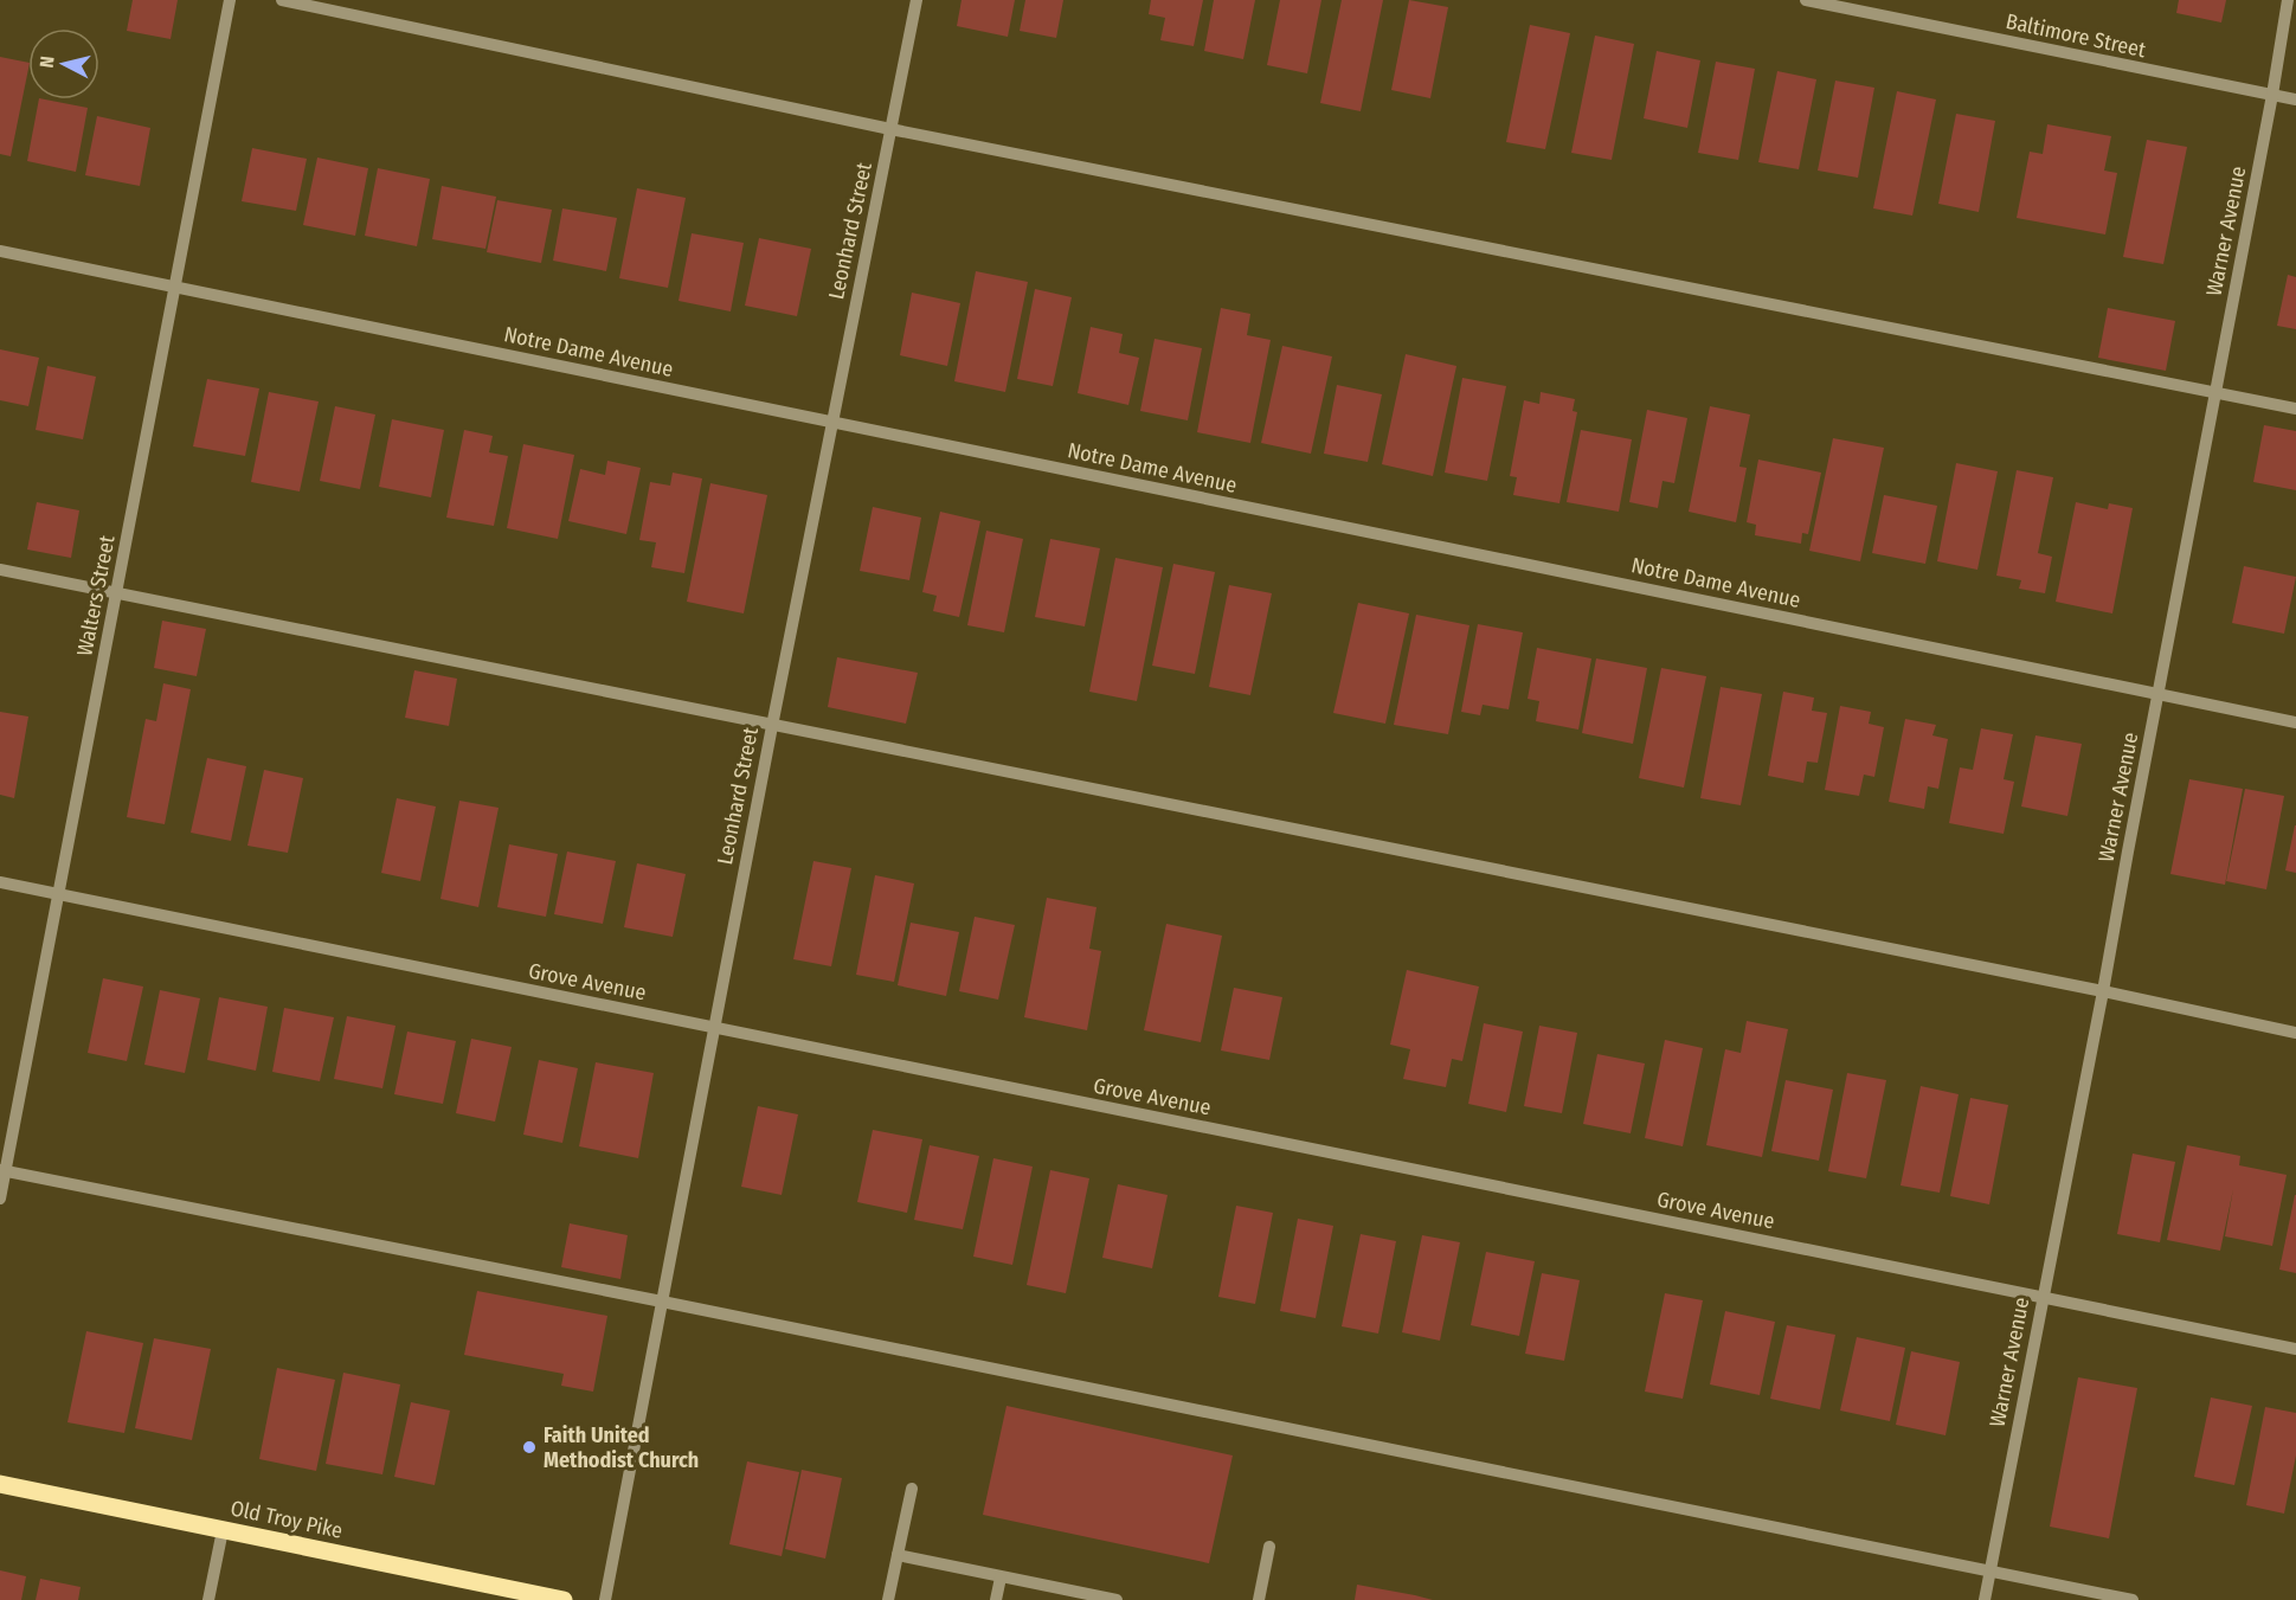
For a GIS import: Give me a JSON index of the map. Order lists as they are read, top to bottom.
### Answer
{
  "streets": {
    "main road": ["Old Troy Pike"],
    "street": [
      "Baltimore Street",
      "Leonhard Street",
      "Warner Avenue",
      "Notre Dame Avenue",
      "Walters Street",
      "Grove Avenue"
    ]
  },
  "crossings": [
    ["Baltimore Street", "Warner Avenue"],
    ["Leonhard Street", "Notre Dame Avenue"],
    ["Leonhard Street", "Grove Avenue"],
    ["Warner Avenue", "Notre Dame Avenue"],
    ["Warner Avenue", "Grove Avenue"],
    ["Notre Dame Avenue", "Walters Street"],
    ["Walters Street", "Grove Avenue"]
  ],
  "places": ["Faith United Methodist Church"],
  "north": "left"
}
